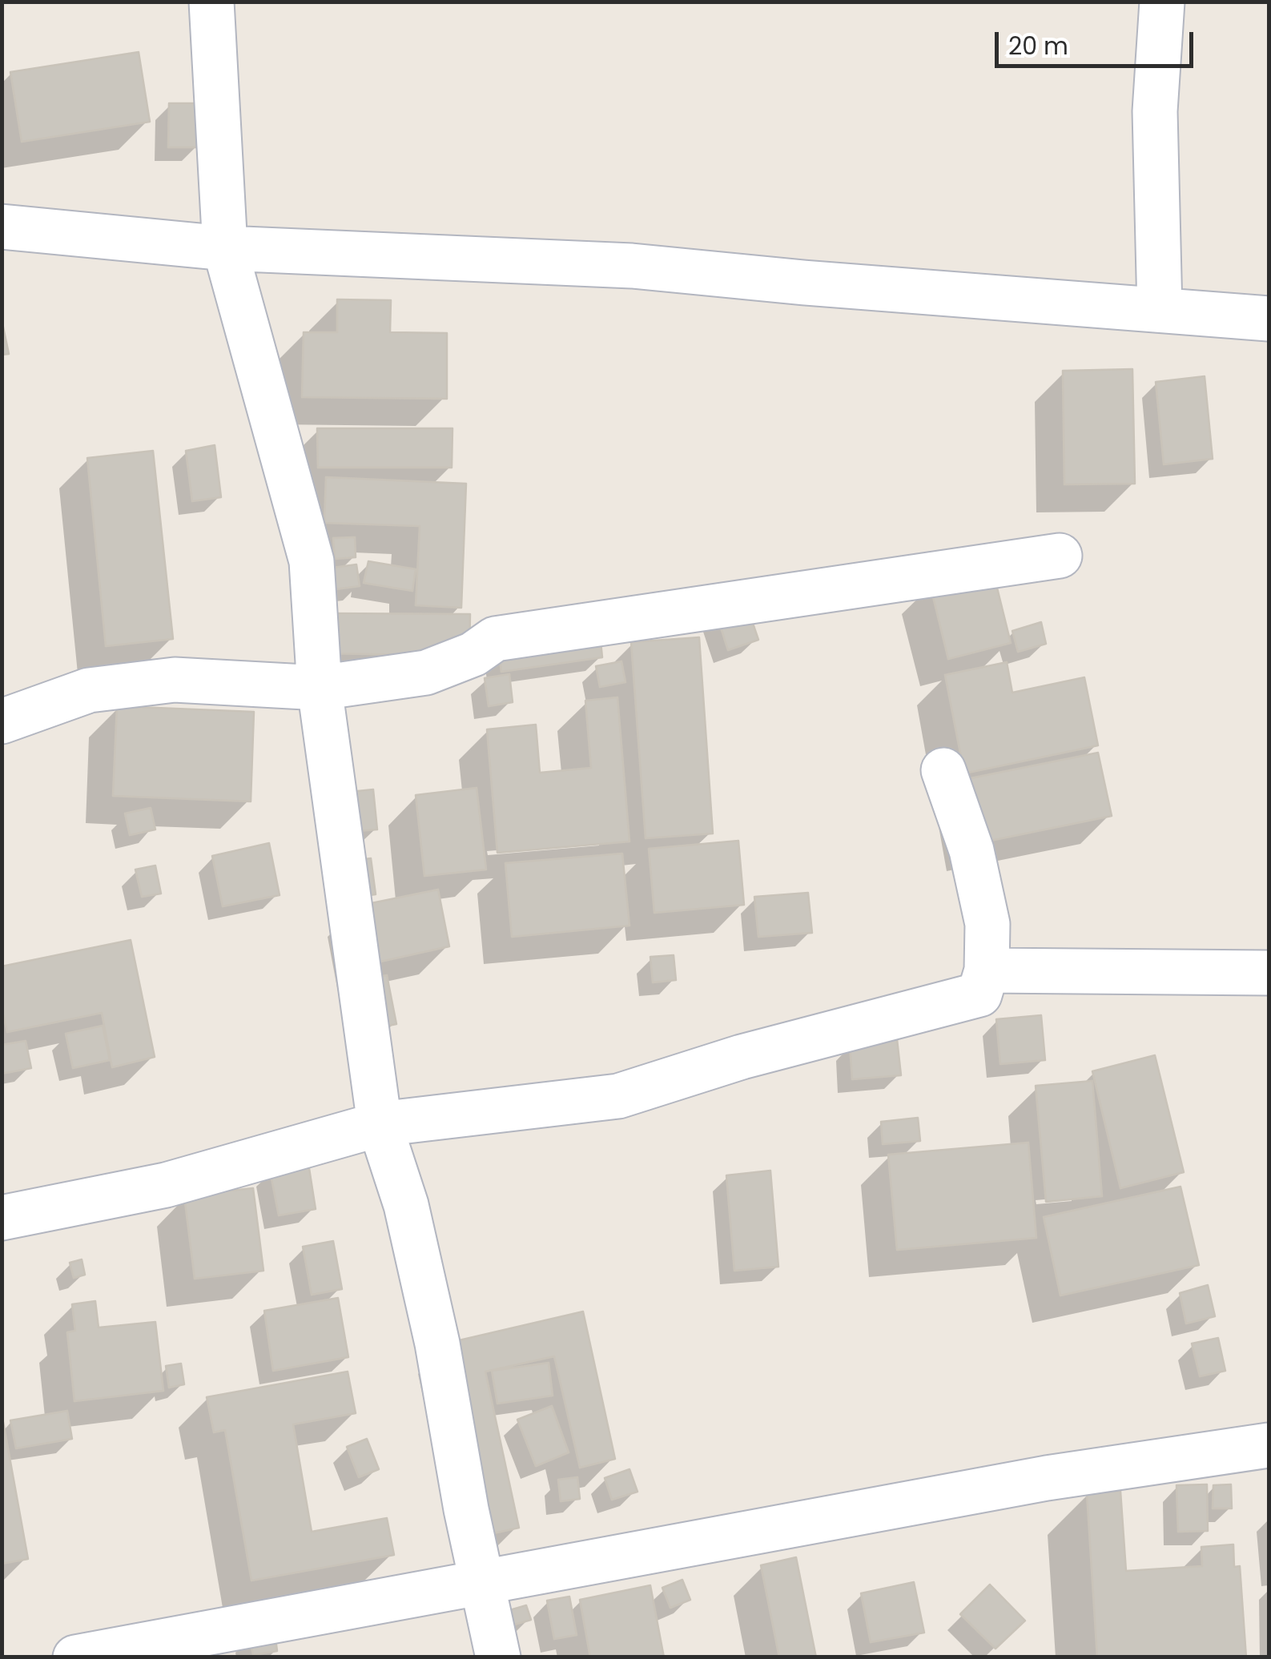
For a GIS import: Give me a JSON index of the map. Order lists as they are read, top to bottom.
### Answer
{
  "scale_bar": "20 m"
}
